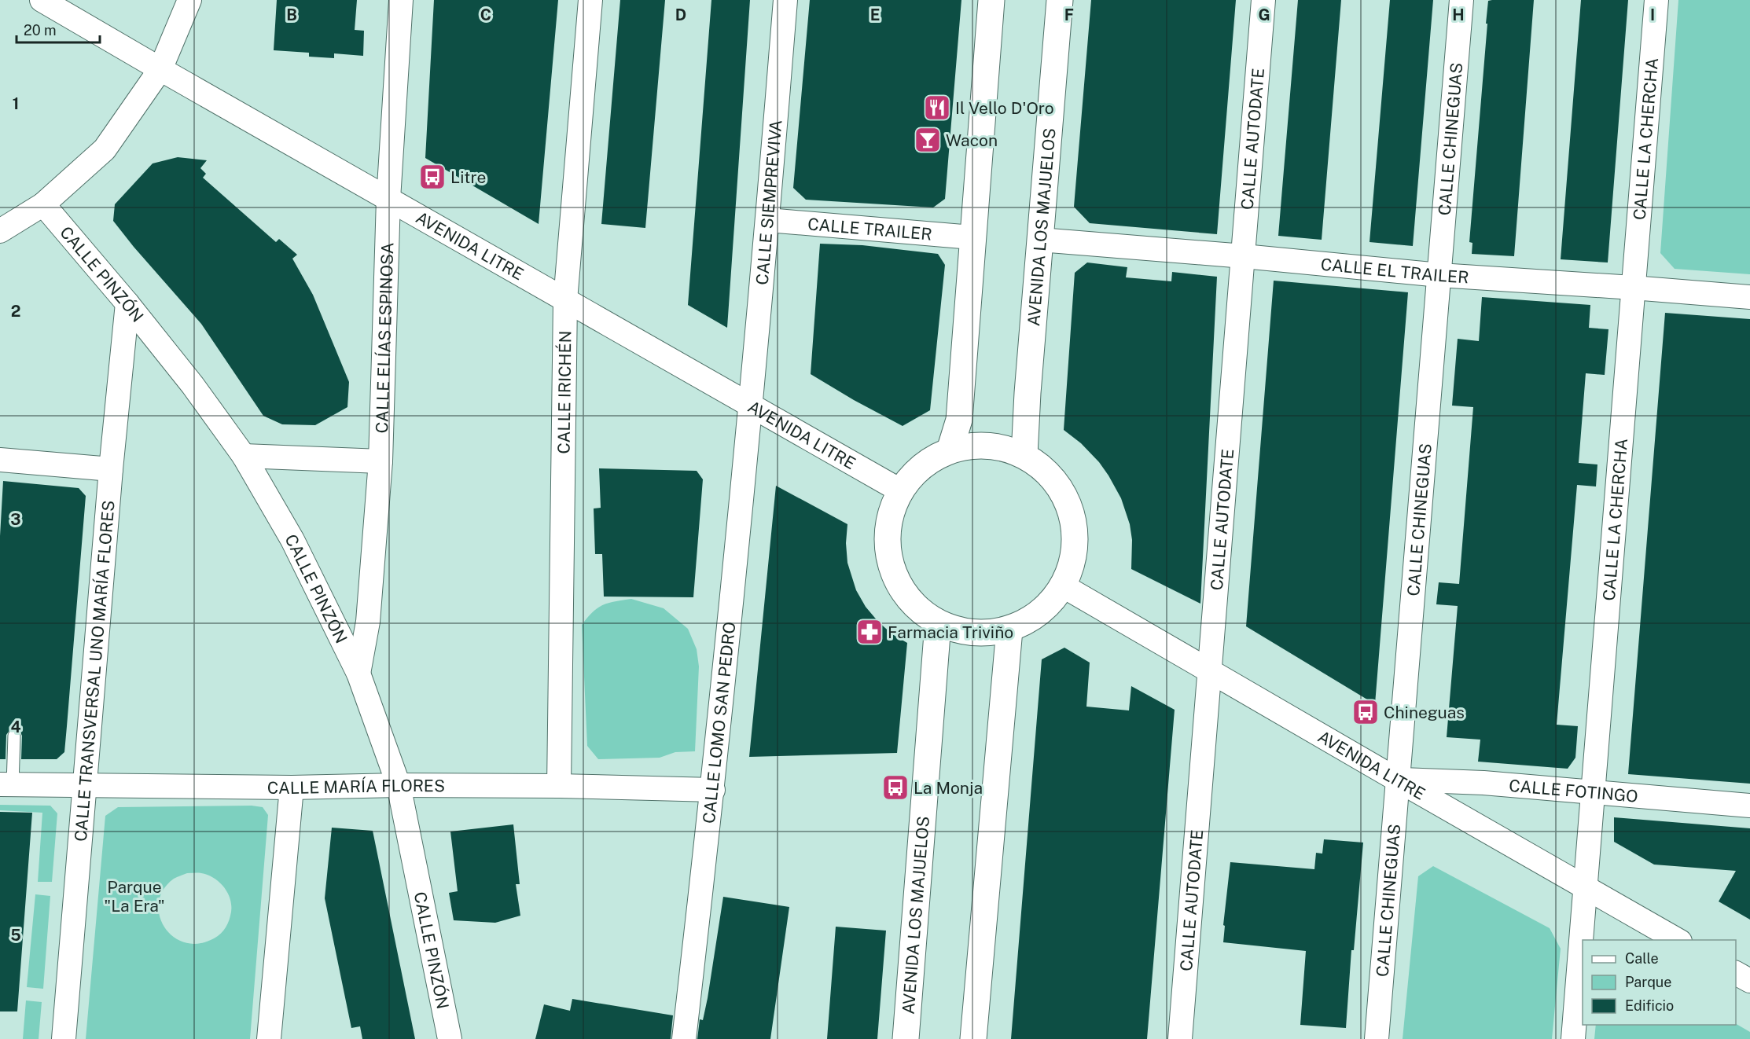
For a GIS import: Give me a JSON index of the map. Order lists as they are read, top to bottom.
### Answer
{
  "streets": {
    "street": [
      "CALLE AUTODATE",
      "CALLE CHINEGUAS",
      "CALLE LA CHERCHA",
      "CALLE SIEMPREVIVA",
      "AVENIDA LOS MAJUELOS",
      "CALLE TRAILER",
      "AVENIDA LITRE",
      "CALLE EL TRAILER",
      "CALLE PINZÓN",
      "CALLE ELÍAS ESPINOSA",
      "CALLE IRICHÉN",
      "CALLE TRANSVERSAL UNO MARÍA FLORES",
      "CALLE LOMO SAN PEDRO",
      "CALLE MARÍA FLORES",
      "CALLE FOTINGO"
    ]
  },
  "crossings": [
    ["CALLE AUTODATE", "AVENIDA LITRE"],
    ["CALLE AUTODATE", "CALLE EL TRAILER"],
    ["CALLE CHINEGUAS", "AVENIDA LITRE"],
    ["CALLE CHINEGUAS", "CALLE EL TRAILER"],
    ["CALLE CHINEGUAS", "CALLE FOTINGO"],
    ["CALLE LA CHERCHA", "AVENIDA LITRE"],
    ["CALLE LA CHERCHA", "CALLE EL TRAILER"],
    ["CALLE LA CHERCHA", "CALLE FOTINGO"],
    ["CALLE SIEMPREVIVA", "CALLE TRAILER"],
    ["CALLE SIEMPREVIVA", "AVENIDA LITRE"],
    ["CALLE SIEMPREVIVA", "CALLE LOMO SAN PEDRO"],
    ["AVENIDA LOS MAJUELOS", "CALLE EL TRAILER"],
    ["AVENIDA LITRE", "CALLE ELÍAS ESPINOSA"],
    ["AVENIDA LITRE", "CALLE IRICHÉN"],
    ["AVENIDA LITRE", "CALLE LOMO SAN PEDRO"],
    ["AVENIDA LITRE", "CALLE FOTINGO"],
    ["CALLE PINZÓN", "CALLE ELÍAS ESPINOSA"],
    ["CALLE PINZÓN", "CALLE TRANSVERSAL UNO MARÍA FLORES"],
    ["CALLE PINZÓN", "CALLE MARÍA FLORES"],
    ["CALLE IRICHÉN", "CALLE MARÍA FLORES"],
    ["CALLE TRANSVERSAL UNO MARÍA FLORES", "CALLE MARÍA FLORES"],
    ["CALLE LOMO SAN PEDRO", "CALLE MARÍA FLORES"]
  ],
  "parks": ["Parque \"La Era\""],
  "places": {
    "restaurant": ["Il Vello D'Oro"],
    "bar": ["Wacon"],
    "bus stop": ["Litre", "Chineguas", "La Monja"],
    "pharmacy": ["Farmacia Triviño"]
  },
  "legend": ["Calle", "Parque", "Edificio"],
  "scale_bar": "20 m",
  "grid": {
    "columns": [
      "B",
      "C",
      "D",
      "E",
      "F",
      "G",
      "H",
      "I"
    ],
    "rows": [
      "1",
      "2",
      "3",
      "4",
      "5"
    ]
  }
}
